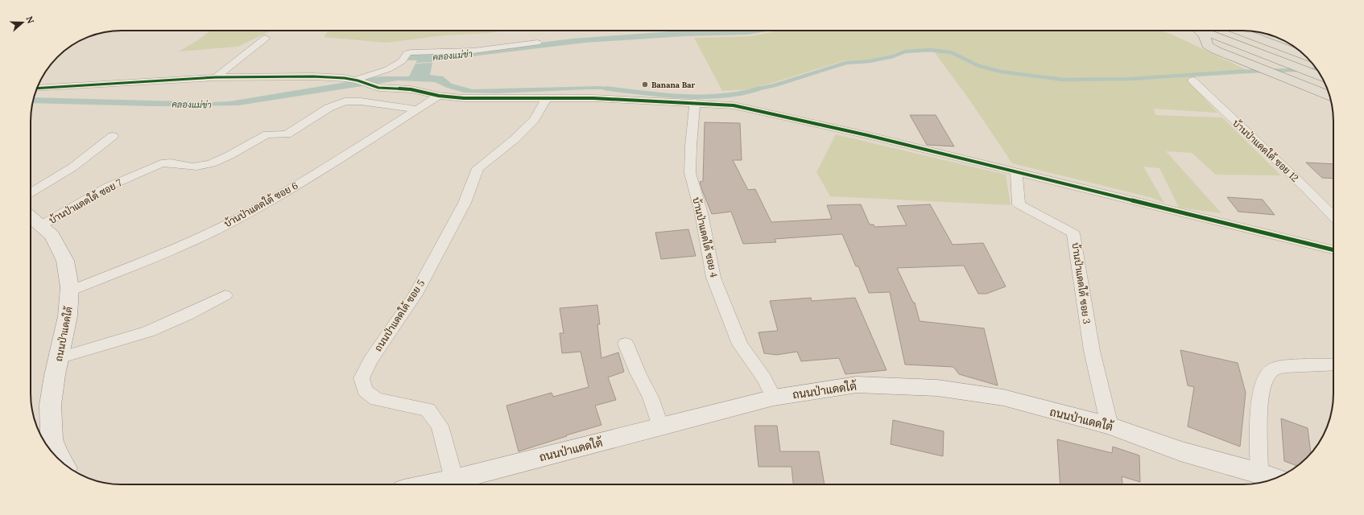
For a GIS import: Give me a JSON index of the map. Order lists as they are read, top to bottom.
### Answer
{
  "streets": {
    "street": [
      "บ้านป่าแดดใต้ ซอย 12",
      "บ้านป่าแดดใต้ ซอย 7",
      "บ้านป่าแดดใต้ ซอย 6",
      "บ้านป่าแดดใต้ ซอย 4",
      "บ้านป่าแดดใต้ ซอย 3",
      "ถนนป่าแดดใต้ ซอย 5",
      "ถนนป่าแดดใต้"
    ]
  },
  "crossings": [
    ["บ้านป่าแดดใต้ ซอย 7", "บ้านป่าแดดใต้ ซอย 6"],
    ["บ้านป่าแดดใต้ ซอย 7", "ถนนป่าแดดใต้"],
    ["บ้านป่าแดดใต้ ซอย 6", "ถนนป่าแดดใต้"],
    ["บ้านป่าแดดใต้ ซอย 4", "ถนนป่าแดดใต้"],
    ["บ้านป่าแดดใต้ ซอย 3", "ถนนป่าแดดใต้"],
    ["ถนนป่าแดดใต้ ซอย 5", "ถนนป่าแดดใต้"]
  ],
  "water": ["คลองแม่ข่า"],
  "places": ["Banana Bar"],
  "north": "right"
}
